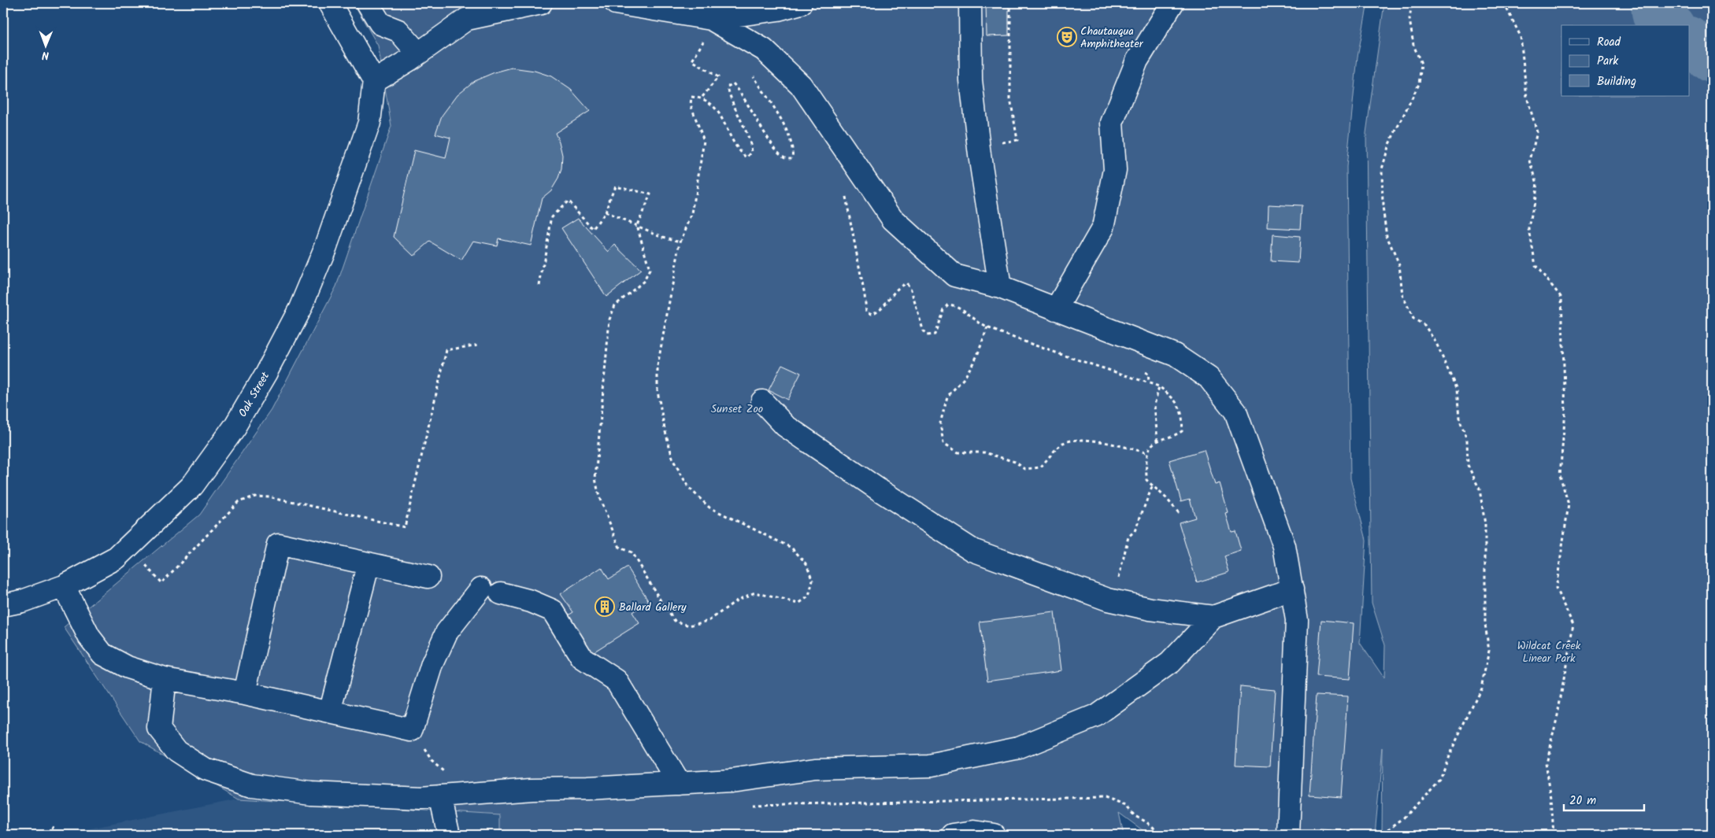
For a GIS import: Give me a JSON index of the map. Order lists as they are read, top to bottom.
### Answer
{
  "streets": {
    "street": ["Oak Street"]
  },
  "parks": ["Sunset Zoo", "Wildcat Creek Linear Park"],
  "places": {
    "theatre": ["Chautauqua Amphitheater"],
    "building": ["Ballard Gallery"]
  },
  "legend": ["Road", "Park", "Building"],
  "scale_bar": "20 m",
  "north": "bottom"
}
